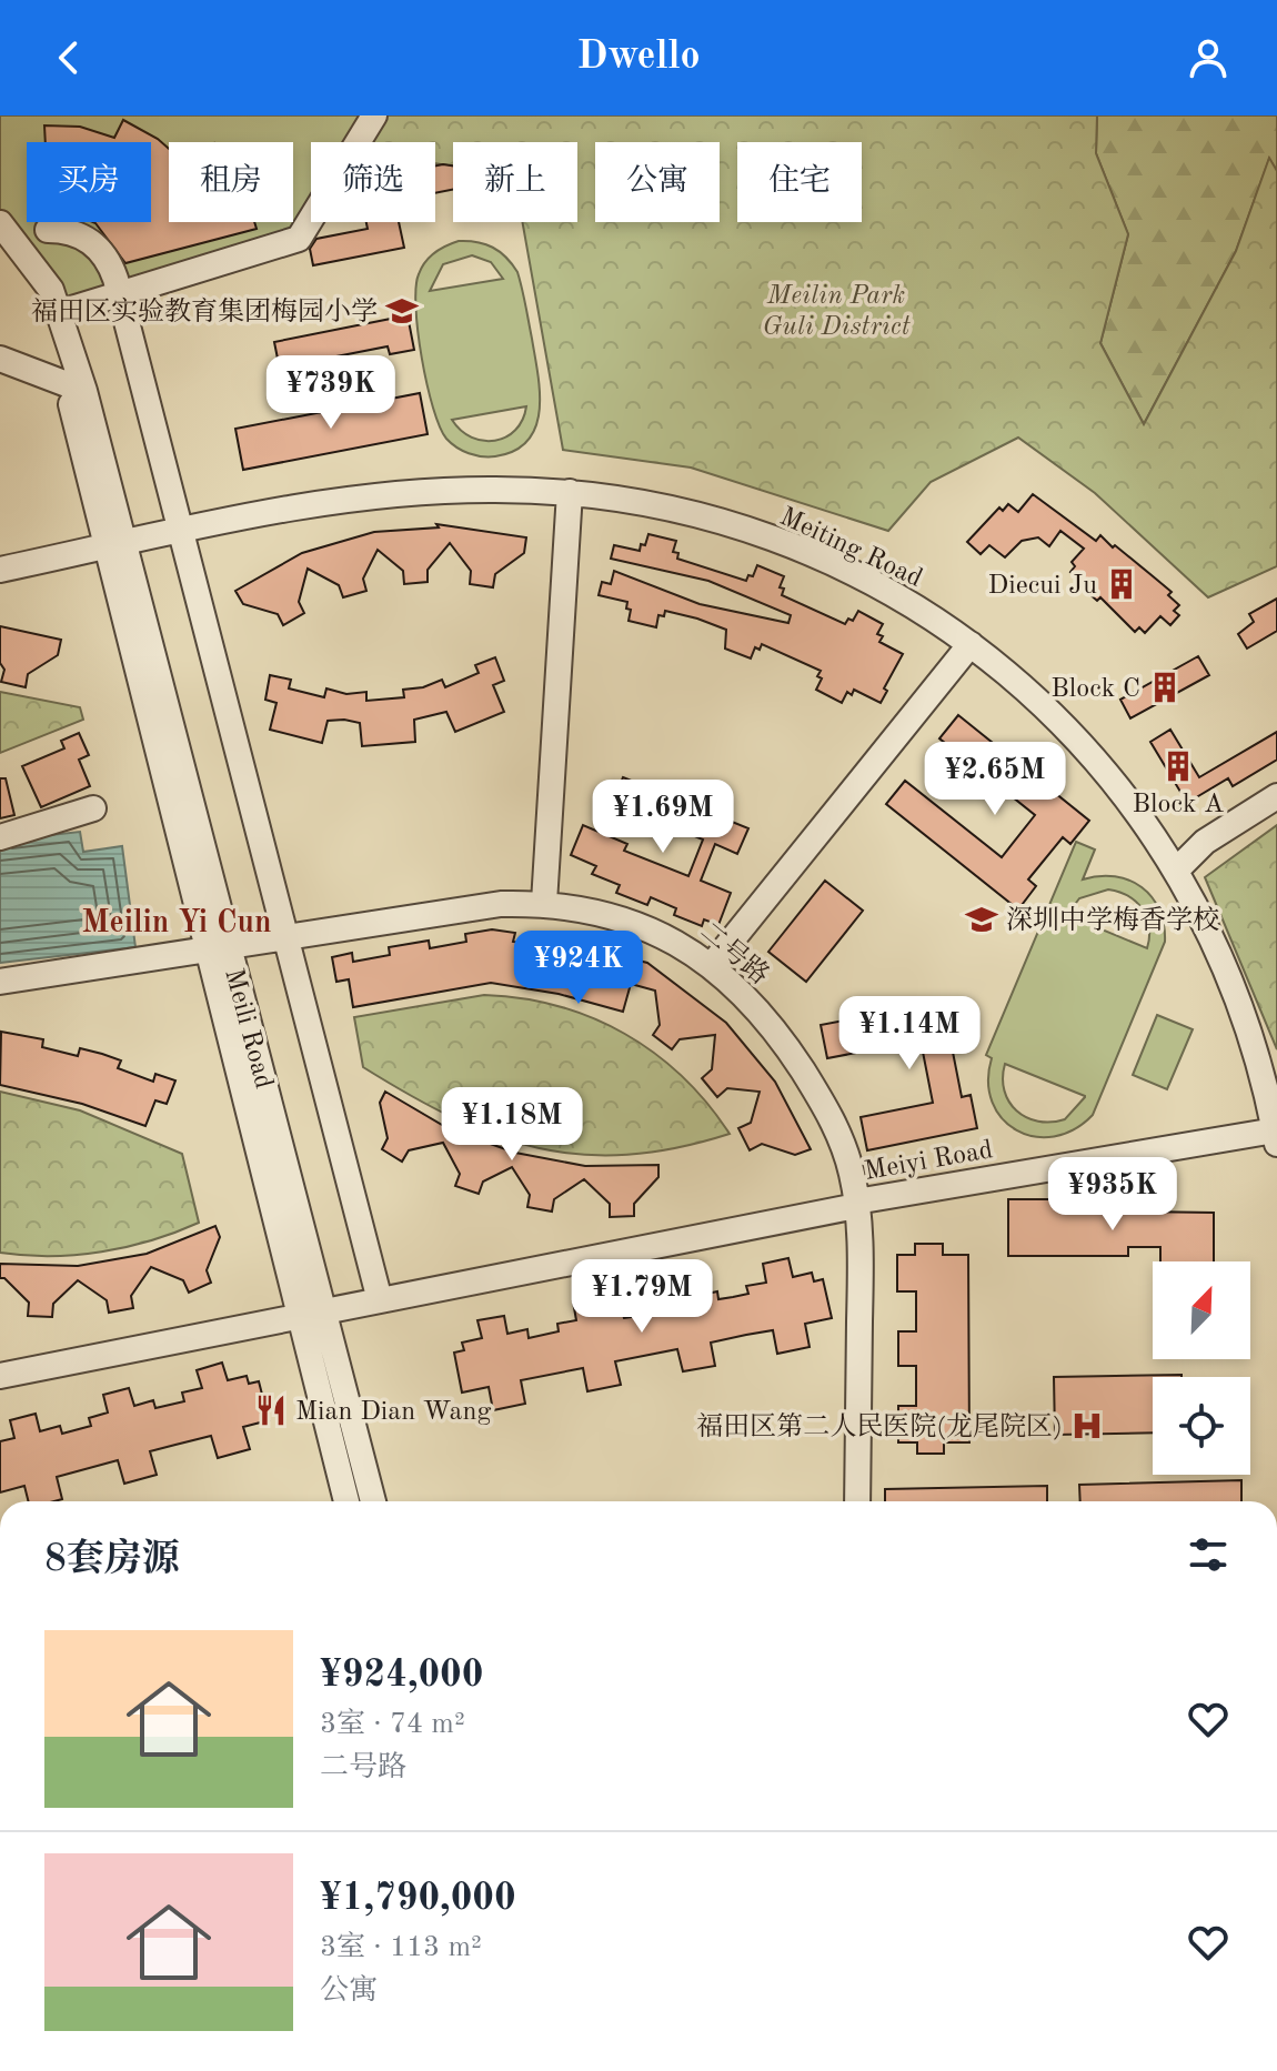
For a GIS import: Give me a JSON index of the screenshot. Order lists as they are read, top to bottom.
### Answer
{
  "streets": {
    "street": [
      "Meiting Road",
      "二号路",
      "Meili Road",
      "Meiyi Road"
    ]
  },
  "crossings": [
    ["Meiting Road", "Meili Road"],
    ["Meiting Road", "Meiyi Road"],
    ["二号路", "Meili Road"],
    ["二号路", "Meiyi Road"],
    ["Meili Road", "Meiyi Road"]
  ],
  "districts": ["Meilin Yi Cun"],
  "parks": ["Meilin Park Guli District"],
  "places": {
    "school or university": ["福田区实验教育集团梅园小学", "深圳中学梅香学校"],
    "building": ["Diecui Ju", "Block C", "Block A"],
    "restaurant": ["Mian Dian Wang"],
    "hospital": ["福田区第二人民医院(龙尾院区)"]
  },
  "north": "top right",
  "page": {
    "header": "Dwello",
    "chip": [
      "买房",
      "租房",
      "筛选",
      "新上",
      "公寓",
      "住宅"
    ],
    "price": [
      "¥739K",
      "¥2.65M",
      "¥1.69M",
      "¥924K",
      "¥1.14M",
      "¥1.18M",
      "¥935K",
      "¥1.79M"
    ],
    "heading": "8套房源",
    "list": [
      {
        "name": "¥924,000",
        "note": "3室 · 74 m² · 二号路"
      },
      {
        "name": "¥1,790,000",
        "note": "3室 · 113 m² · 公寓"
      }
    ]
  }
}
